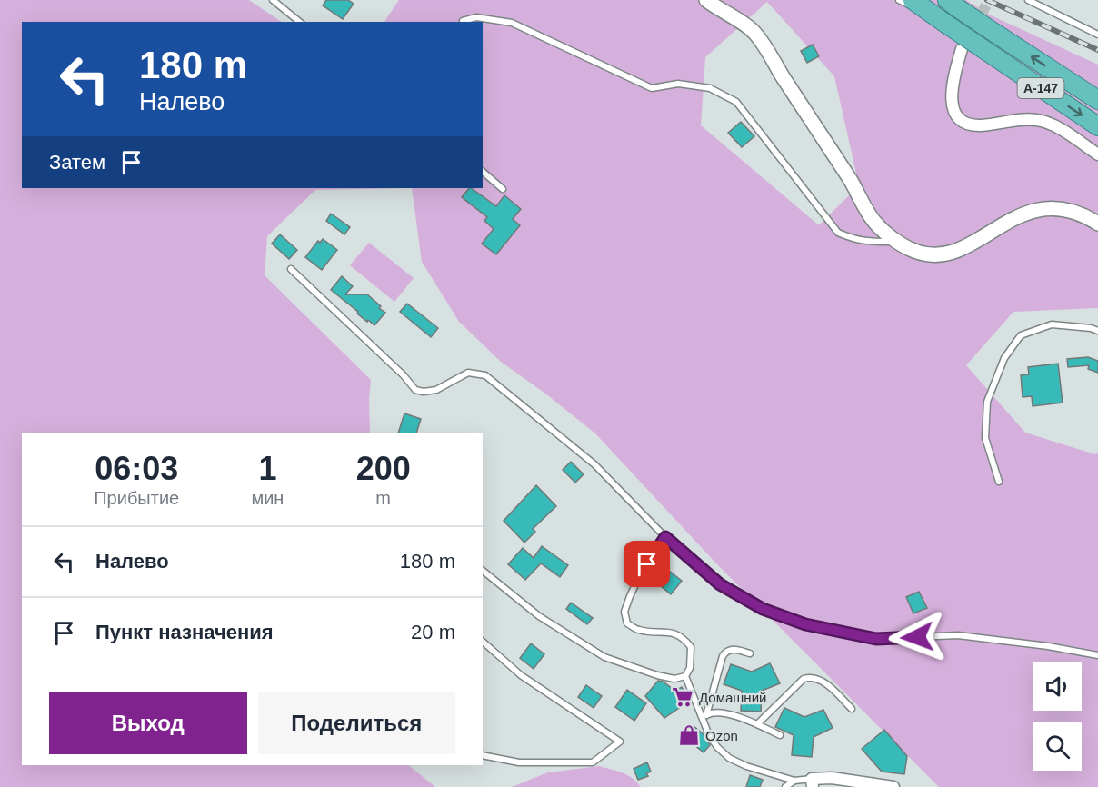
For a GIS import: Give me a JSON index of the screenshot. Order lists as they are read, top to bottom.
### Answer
{
  "streets": {
    "highway": ["А-147"]
  },
  "places": {
    "supermarket": ["Домашний"],
    "shop": ["Ozon"]
  },
  "page": {
    "turn": ["180 m", "Налево"],
    "then": "Затем",
    "eta": [
      "06:03",
      "Прибытие",
      "1",
      "мин",
      "200",
      "m"
    ],
    "list": [
      {
        "name": "Налево",
        "value": "180 m"
      },
      {
        "name": "Пункт назначения",
        "value": "20 m"
      }
    ],
    "buttons": ["Выход", "Поделиться"]
  }
}
